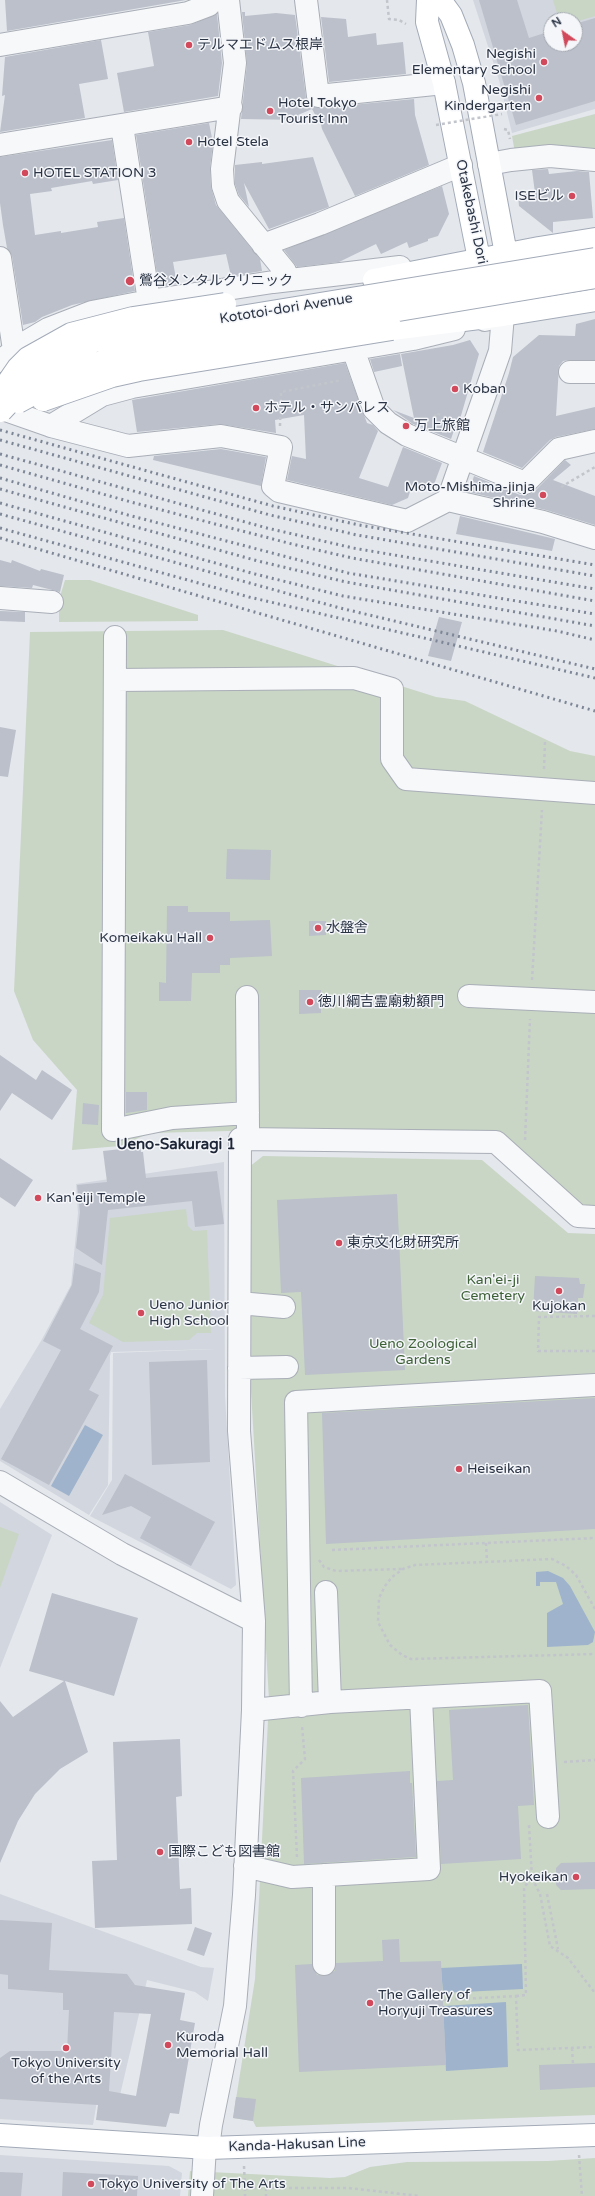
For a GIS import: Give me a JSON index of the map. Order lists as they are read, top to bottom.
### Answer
{
  "streets": {
    "main road": ["Otakebashi Dori", "Kototoi-dori Avenue", "Kanda-Hakusan Line"]
  },
  "districts": ["Ueno-Sakuragi 1"],
  "parks": ["Kan'ei-ji Cemetery", "Ueno Zoological Gardens"],
  "places": [
    "テルマエドムス根岸",
    "Negishi Elementary School",
    "Negishi Kindergarten",
    "Hotel Tokyo Tourist Inn",
    "Hotel Stela",
    "HOTEL STATION 3",
    "ISEビル",
    "鶯谷メンタルクリニック",
    "Koban",
    "ホテル・サンパレス",
    "万上旅館",
    "Moto-Mishima-jinja Shrine",
    "水盤舎",
    "Komeikaku Hall",
    "徳川綱吉霊廟勅額門",
    "Kan'eiji Temple",
    "東京文化財研究所",
    "Kujokan",
    "Ueno Junior High School",
    "Heiseikan",
    "国際こども図書館",
    "Hyokeikan",
    "The Gallery of Horyuji Treasures",
    "Kuroda Memorial Hall",
    "Tokyo University of the Arts",
    "Tokyo University of The Arts"
  ],
  "north": "top left"
}
